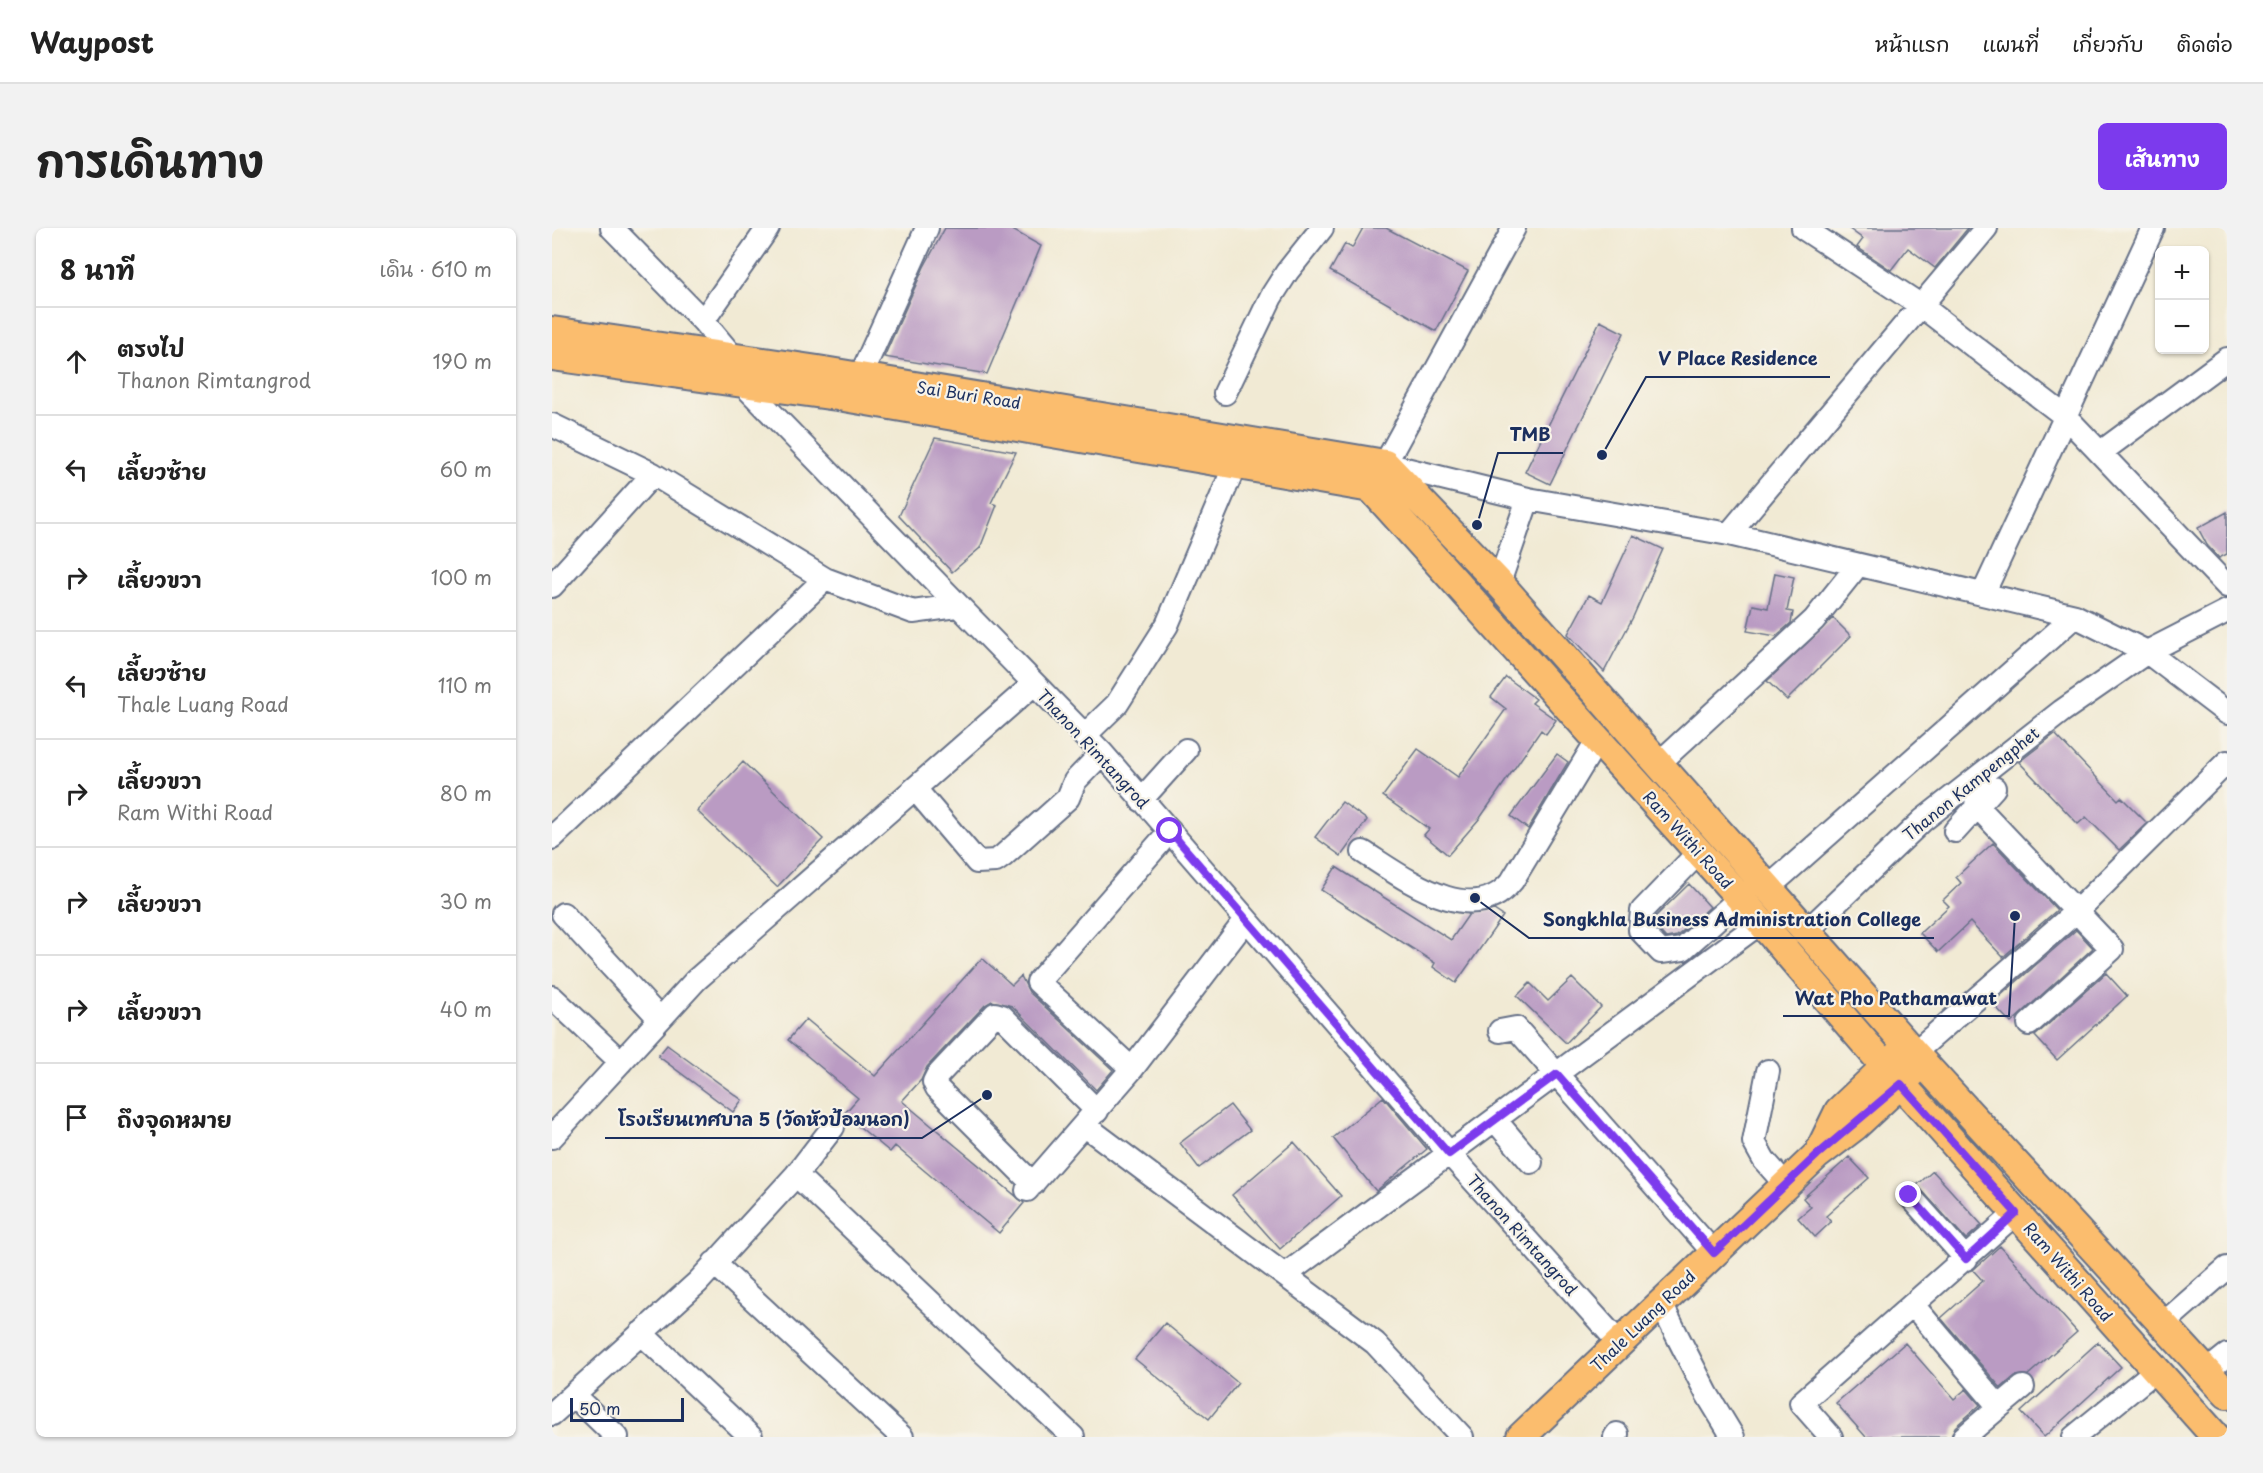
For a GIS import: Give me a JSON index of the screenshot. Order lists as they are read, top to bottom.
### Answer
{
  "streets": {
    "main road": ["Sai Buri Road", "Ram Withi Road", "Thale Luang Road"],
    "street": ["Thanon Rimtangrod", "Thanon Kampengphet"]
  },
  "crossings": [
    ["Sai Buri Road", "Thanon Rimtangrod"],
    ["Sai Buri Road", "Ram Withi Road"],
    ["Thanon Rimtangrod", "Thale Luang Road"],
    ["Thanon Kampengphet", "Ram Withi Road"],
    ["Ram Withi Road", "Thale Luang Road"]
  ],
  "places": [
    "V Place Residence",
    "TMB",
    "Songkhla Business Administration College",
    "Wat Pho Pathamawat",
    "โรงเรียนเทศบาล 5 (วัดหัวป้อมนอก)"
  ],
  "scale_bar": "50 m",
  "page": {
    "header": "Waypost",
    "nav": [
      "หน้าแรก",
      "แผนที่",
      "เกี่ยวกับ",
      "ติดต่อ"
    ],
    "title": "การเดินทาง",
    "buttons": "เส้นทาง",
    "heading": ["8 นาที", "เดิน · 610 m"],
    "map_buttons": ["+", "−"],
    "list": [
      ["ตรงไป", "Thanon Rimtangrod", "190 m"],
      ["เลี้ยวซ้าย", "60 m"],
      ["เลี้ยวขวา", "100 m"],
      ["เลี้ยวซ้าย", "Thale Luang Road", "110 m"],
      ["เลี้ยวขวา", "Ram Withi Road", "80 m"],
      ["เลี้ยวขวา", "30 m"],
      ["เลี้ยวขวา", "40 m"],
      "ถึงจุดหมาย"
    ],
    "scale": "50 m"
  }
}
